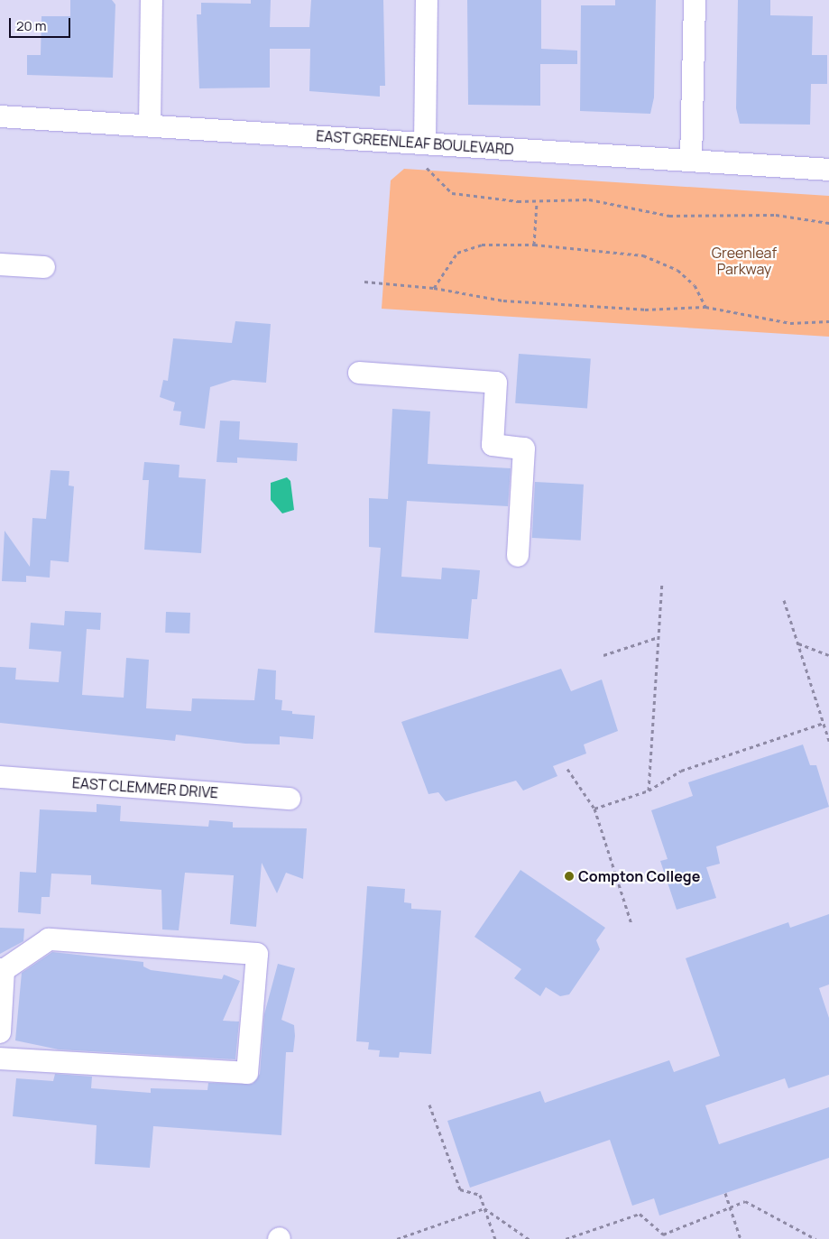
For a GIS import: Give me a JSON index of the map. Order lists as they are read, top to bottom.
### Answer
{
  "streets": {
    "street": ["EAST GREENLEAF BOULEVARD", "EAST CLEMMER DRIVE"]
  },
  "parks": ["Greenleaf Parkway"],
  "places": ["Compton College"],
  "scale_bar": "20 m"
}
